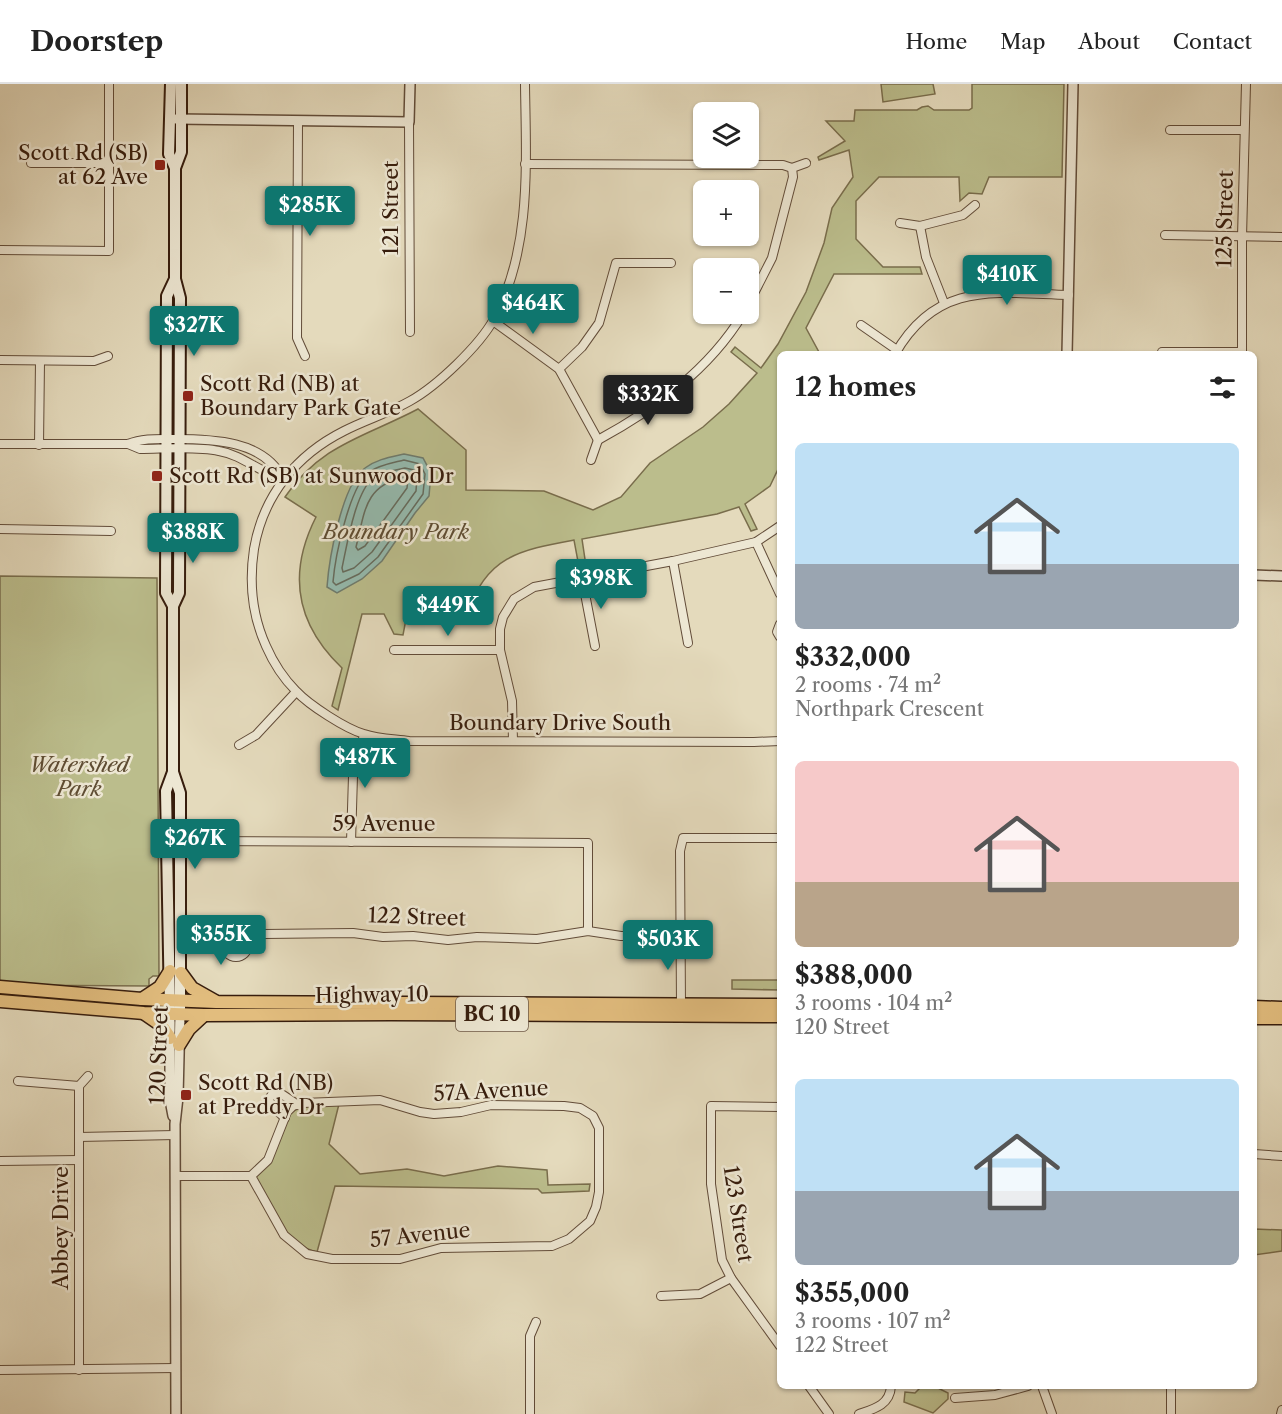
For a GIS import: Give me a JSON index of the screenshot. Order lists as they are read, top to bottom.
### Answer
{
  "streets": {
    "highway": ["Highway 10", "BC 10"],
    "main road": ["120 Street"],
    "street": [
      "121 Street",
      "125 Street",
      "Boundary Drive South",
      "59 Avenue",
      "122 Street",
      "57A Avenue",
      "123 Street",
      "Abbey Drive",
      "57 Avenue"
    ]
  },
  "crossings": [
    ["59 Avenue", "122 Street"],
    ["59 Avenue", "120 Street"],
    ["Highway 10", "120 Street"],
    ["57A Avenue", "57 Avenue"]
  ],
  "parks": ["Boundary Park", "Watershed Park"],
  "places": {
    "transit": [
      "Scott Rd (SB) at 62 Ave",
      "Scott Rd (NB) at Boundary Park Gate",
      "Scott Rd (SB) at Sunwood Dr",
      "Scott Rd (NB) at Preddy Dr"
    ]
  },
  "page": {
    "header": "Doorstep",
    "nav": [
      "Home",
      "Map",
      "About",
      "Contact"
    ],
    "map_buttons": ["+", "−"],
    "price": [
      "$285K",
      "$410K",
      "$464K",
      "$327K",
      "$332K",
      "$388K",
      "$398K",
      "$449K",
      "$487K",
      "$267K",
      "$355K",
      "$503K"
    ],
    "heading": "12 homes",
    "list": [
      {
        "name": "$332,000",
        "note": "2 rooms · 74 m² · Northpark Crescent"
      },
      {
        "name": "$388,000",
        "note": "3 rooms · 104 m² · 120 Street"
      },
      {
        "name": "$355,000",
        "note": "3 rooms · 107 m² · 122 Street"
      }
    ]
  }
}
